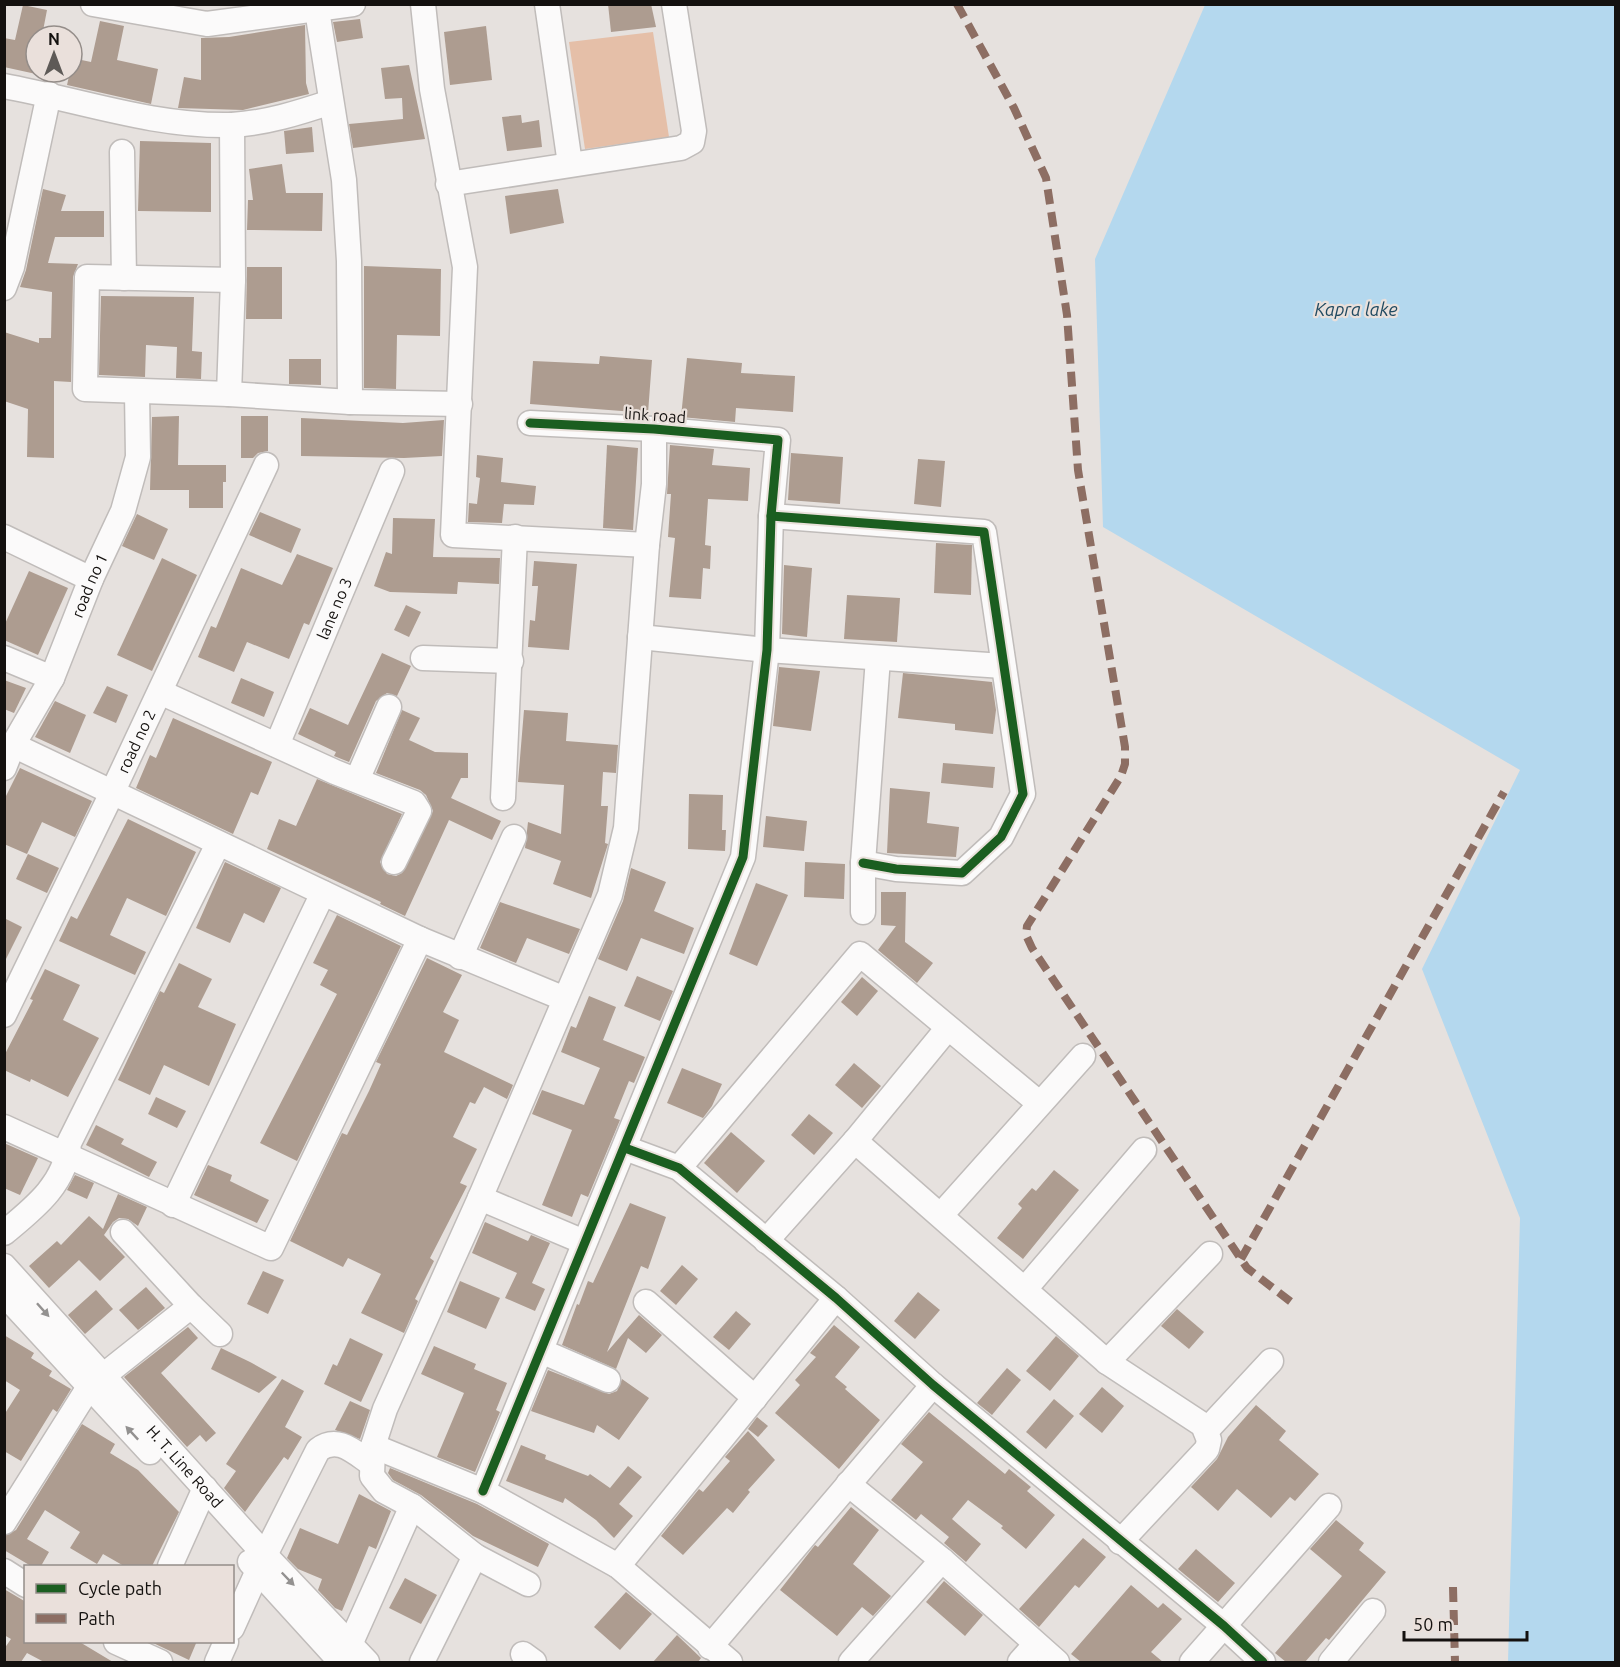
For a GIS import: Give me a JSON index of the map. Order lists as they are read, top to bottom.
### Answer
{
  "streets": {
    "street": [
      "link road",
      "road no 1",
      "lane no 3",
      "road no 2",
      "H. T. Line Road"
    ]
  },
  "water": ["Kapra lake"],
  "legend": ["Cycle path", "Path"],
  "scale_bar": "50 m",
  "north": "top"
}
